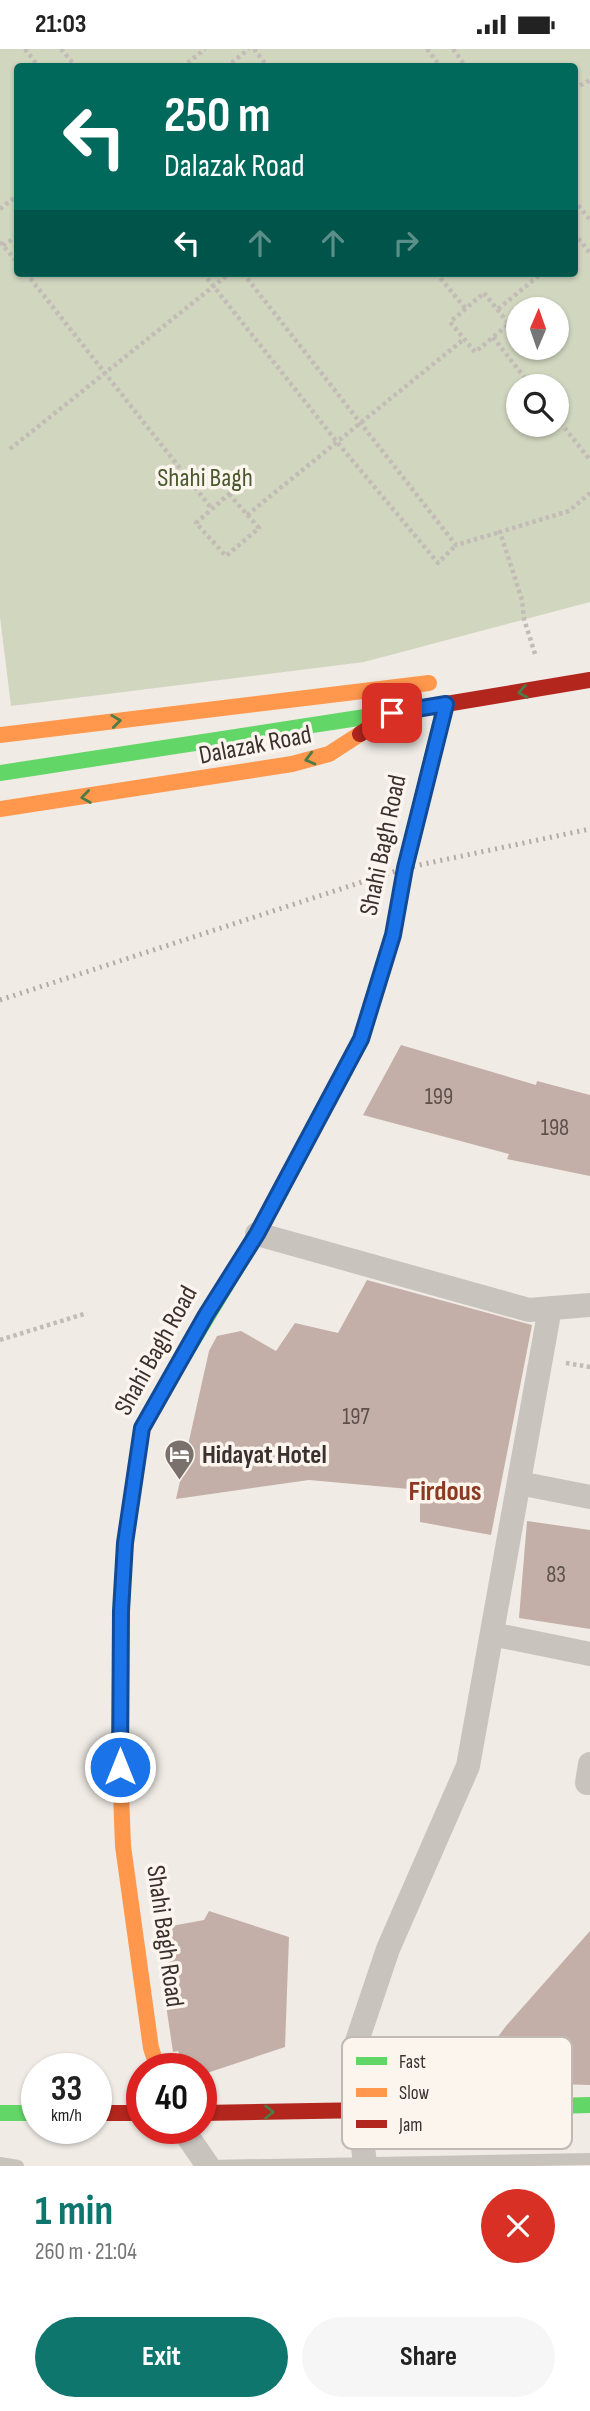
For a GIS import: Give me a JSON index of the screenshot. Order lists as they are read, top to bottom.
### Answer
{
  "streets": {
    "street": ["Dalazak Road", "Shahi Bagh Road"]
  },
  "crossings": [
    ["Dalazak Road", "Shahi Bagh Road"]
  ],
  "districts": ["Firdous"],
  "parks": ["Shahi Bagh"],
  "places": {
    "hotel": ["Hidayat Hotel"]
  },
  "house_numbers": [
    "199",
    "198",
    "197",
    "83"
  ],
  "legend": ["Fast", "Slow", "Jam"],
  "north": "top",
  "page": {
    "status": "21:03",
    "turn": ["250 m", "Dalazak Road"],
    "speed": "33 km/h",
    "limit": "40",
    "heading": ["1 min", "260 m · 21:04"],
    "buttons": ["Exit", "Share"]
  }
}
